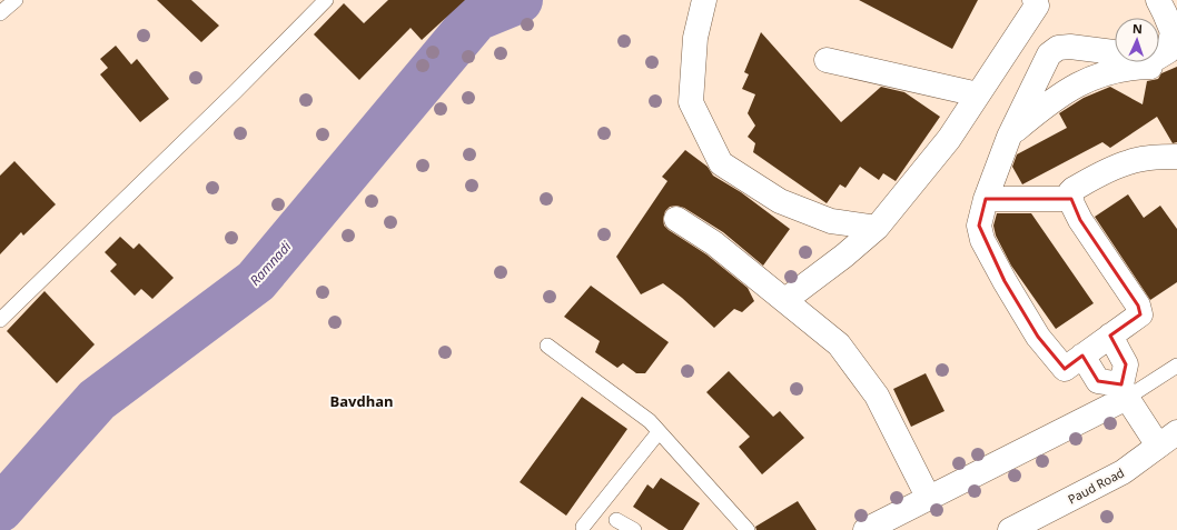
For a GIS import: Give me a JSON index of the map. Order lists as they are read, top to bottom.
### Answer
{
  "streets": {
    "street": ["Paud Road"]
  },
  "districts": ["Bavdhan"],
  "water": ["Ramnadi"],
  "north": "top"
}
